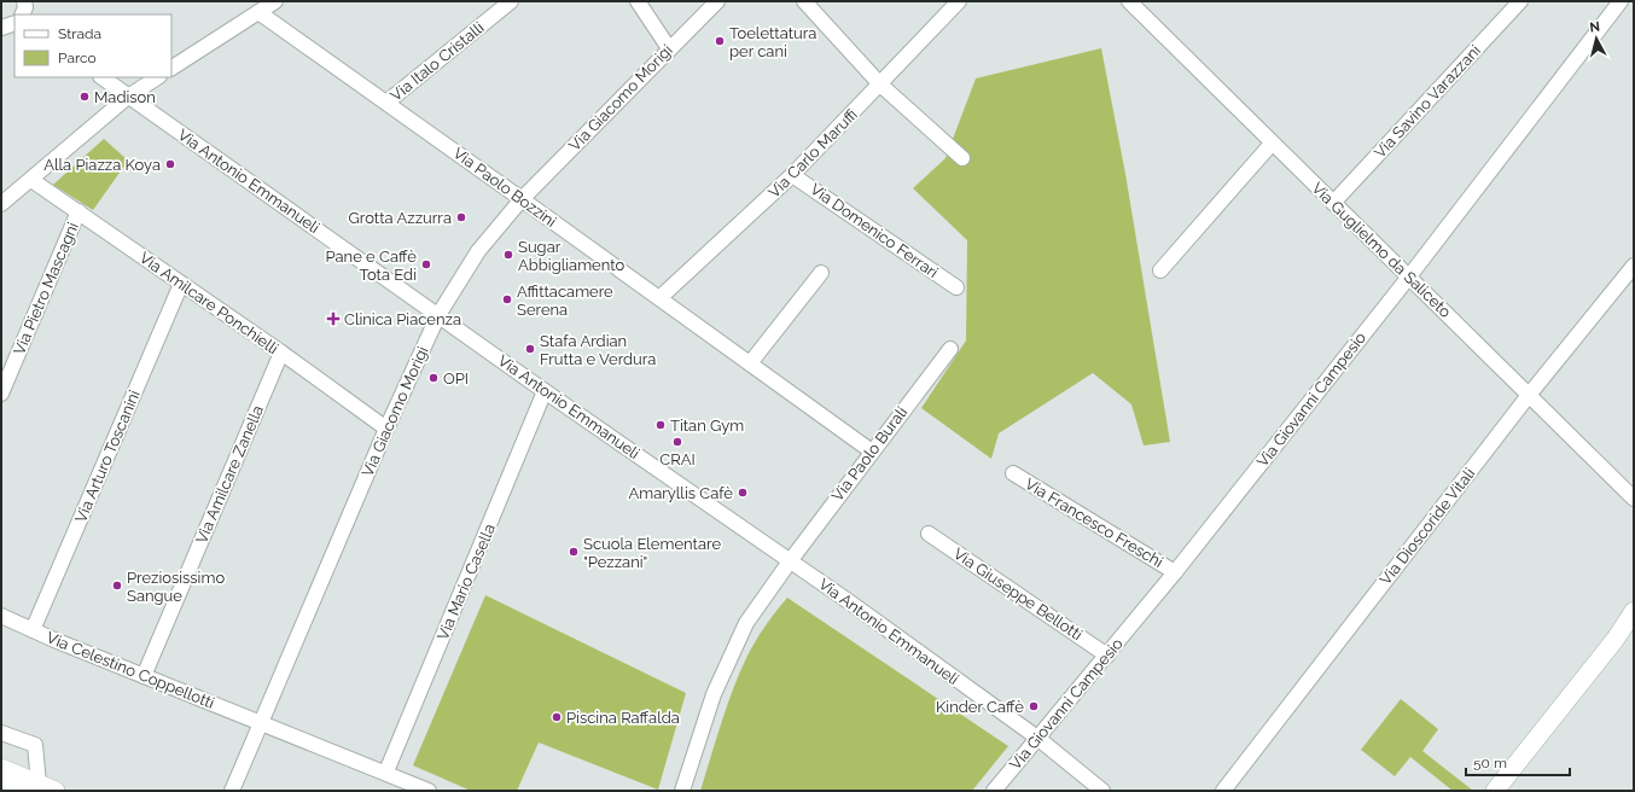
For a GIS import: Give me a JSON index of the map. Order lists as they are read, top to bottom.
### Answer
{
  "streets": {
    "street": [
      "Via Italo Cristalli",
      "Via Giacomo Morigi",
      "Via Savino Varazzani",
      "Via Carlo Maruffi",
      "Via Antonio Emmanueli",
      "Via Paolo Bozzini",
      "Via Domenico Ferrari",
      "Via Guglielmo da Saliceto",
      "Via Pietro Mascagni",
      "Via Amilcare Ponchielli",
      "Via Giovanni Campesio",
      "Via Paolo Burali",
      "Via Arturo Toscanini",
      "Via Amilcare Zanella",
      "Via Francesco Freschi",
      "Via Dioscoride Vitali",
      "Via Mario Casella",
      "Via Giuseppe Bellotti",
      "Via Celestino Coppellotti"
    ]
  },
  "crossings": [
    ["Via Italo Cristalli", "Via Paolo Bozzini"],
    ["Via Giacomo Morigi", "Via Antonio Emmanueli"],
    ["Via Giacomo Morigi", "Via Paolo Bozzini"],
    ["Via Giacomo Morigi", "Via Amilcare Ponchielli"],
    ["Via Giacomo Morigi", "Via Celestino Coppellotti"],
    ["Via Savino Varazzani", "Via Guglielmo da Saliceto"],
    ["Via Carlo Maruffi", "Via Paolo Bozzini"],
    ["Via Carlo Maruffi", "Via Domenico Ferrari"],
    ["Via Antonio Emmanueli", "Via Giovanni Campesio"],
    ["Via Antonio Emmanueli", "Via Paolo Burali"],
    ["Via Antonio Emmanueli", "Via Mario Casella"],
    ["Via Paolo Bozzini", "Via Paolo Burali"],
    ["Via Guglielmo da Saliceto", "Via Giovanni Campesio"],
    ["Via Guglielmo da Saliceto", "Via Dioscoride Vitali"],
    ["Via Pietro Mascagni", "Via Amilcare Ponchielli"],
    ["Via Amilcare Ponchielli", "Via Arturo Toscanini"],
    ["Via Amilcare Ponchielli", "Via Amilcare Zanella"],
    ["Via Giovanni Campesio", "Via Francesco Freschi"],
    ["Via Giovanni Campesio", "Via Giuseppe Bellotti"],
    ["Via Arturo Toscanini", "Via Celestino Coppellotti"],
    ["Via Amilcare Zanella", "Via Celestino Coppellotti"],
    ["Via Mario Casella", "Via Celestino Coppellotti"]
  ],
  "places": {
    "other": [
      "Toelettatura per cani",
      "Madison",
      "Alla Piazza Koya",
      "Grotta Azzurra",
      "Sugar Abbigliamento",
      "Pane e Caffè Tota Edi",
      "Affittacamere Serena",
      "Stafa Ardian Frutta e Verdura",
      "OPI",
      "Titan Gym",
      "CRAI",
      "Amaryllis Cafè",
      "Scuola Elementare \"Pezzani\"",
      "Preziosissimo Sangue",
      "Kinder Caffè",
      "Piscina Raffalda"
    ],
    "health": ["Clinica Piacenza"]
  },
  "legend": ["Strada", "Parco"],
  "scale_bar": "50 m",
  "north": "top"
}
